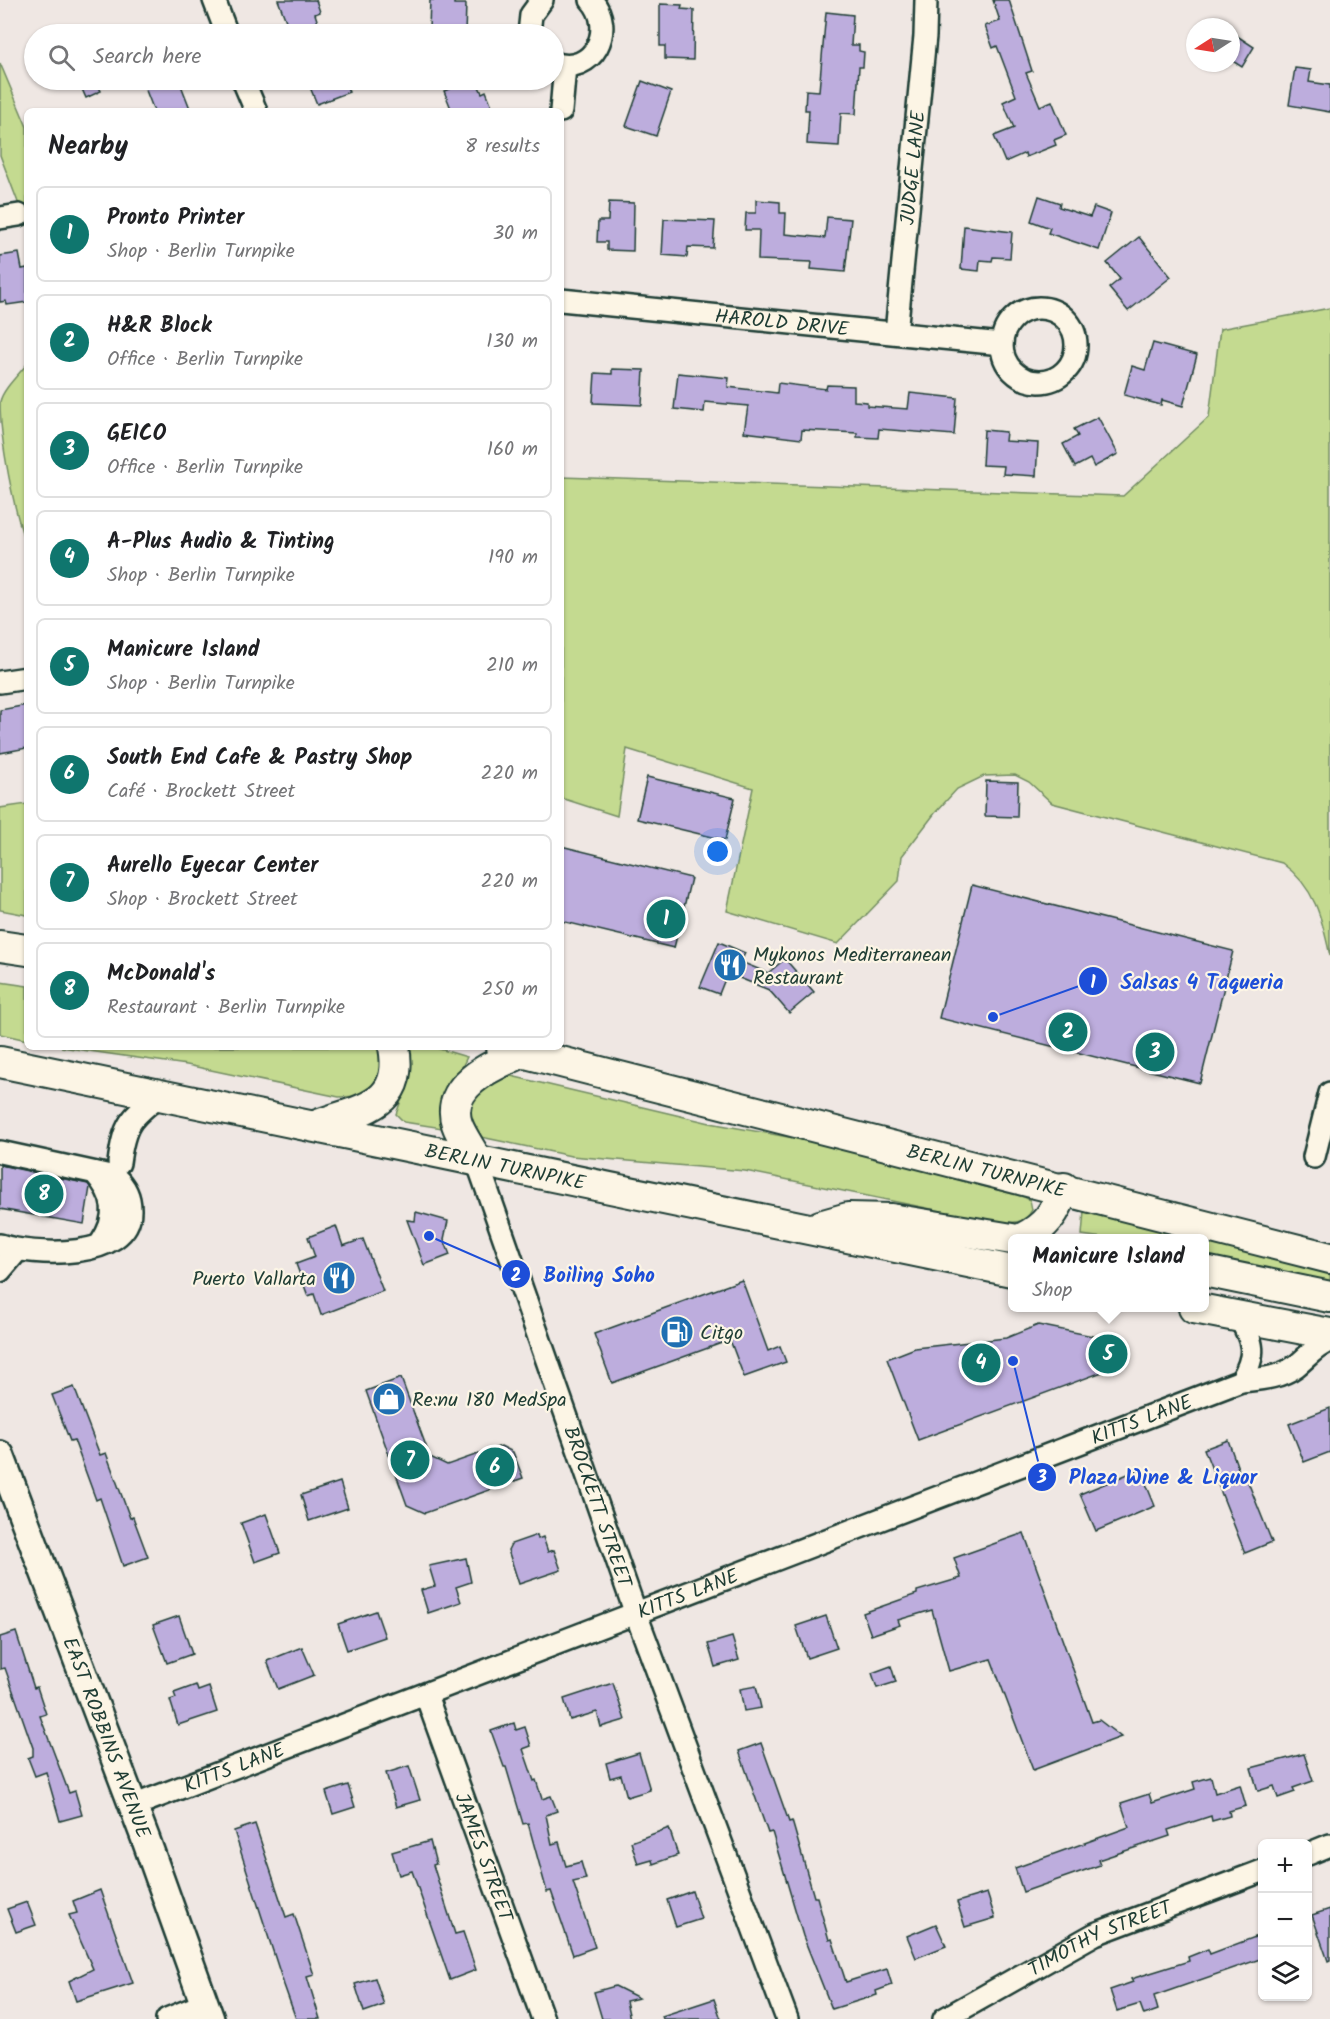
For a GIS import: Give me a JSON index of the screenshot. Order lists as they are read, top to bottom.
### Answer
{
  "streets": {
    "highway": ["BERLIN TURNPIKE"],
    "main road": ["EAST ROBBINS AVENUE"],
    "street": [
      "JUDGE LANE",
      "HAROLD DRIVE",
      "KITTS LANE",
      "BROCKETT STREET",
      "JAMES STREET",
      "TIMOTHY STREET"
    ]
  },
  "crossings": [
    ["JUDGE LANE", "HAROLD DRIVE"],
    ["BERLIN TURNPIKE", "BROCKETT STREET"],
    ["KITTS LANE", "BROCKETT STREET"],
    ["KITTS LANE", "EAST ROBBINS AVENUE"],
    ["KITTS LANE", "JAMES STREET"]
  ],
  "places": {
    "restaurant": ["Mykonos Mediterranean Restaurant", "Puerto Vallarta"],
    "other": ["Salsas 4 Taqueria", "Boiling Soho", "Plaza Wine & Liquor"],
    "fuel station": ["Citgo"],
    "shop": ["Re:nu 180 MedSpa"]
  },
  "north": "left",
  "page": {
    "search": "Search here",
    "heading": ["Nearby", "8 results"],
    "list": [
      {
        "mark": "1",
        "name": "Pronto Printer",
        "note": "Shop · Berlin Turnpike",
        "value": "30 m"
      },
      {
        "mark": "2",
        "name": "H&R Block",
        "note": "Office · Berlin Turnpike",
        "value": "130 m"
      },
      {
        "mark": "3",
        "name": "GEICO",
        "note": "Office · Berlin Turnpike",
        "value": "160 m"
      },
      {
        "mark": "4",
        "name": "A-Plus Audio & Tinting",
        "note": "Shop · Berlin Turnpike",
        "value": "190 m"
      },
      {
        "mark": "5",
        "name": "Manicure Island",
        "note": "Shop · Berlin Turnpike",
        "value": "210 m"
      },
      {
        "mark": "6",
        "name": "South End Cafe & Pastry Shop",
        "note": "Café · Brockett Street",
        "value": "220 m"
      },
      {
        "mark": "7",
        "name": "Aurello Eyecar Center",
        "note": "Shop · Brockett Street",
        "value": "220 m"
      },
      {
        "mark": "8",
        "name": "McDonald's",
        "note": "Restaurant · Berlin Turnpike",
        "value": "250 m"
      }
    ],
    "pins": [
      "1",
      "2",
      "3",
      "8",
      "5",
      "4",
      "7",
      "6"
    ],
    "popup": ["Manicure Island", "Shop"],
    "map_buttons": ["+", "−"]
  }
}
